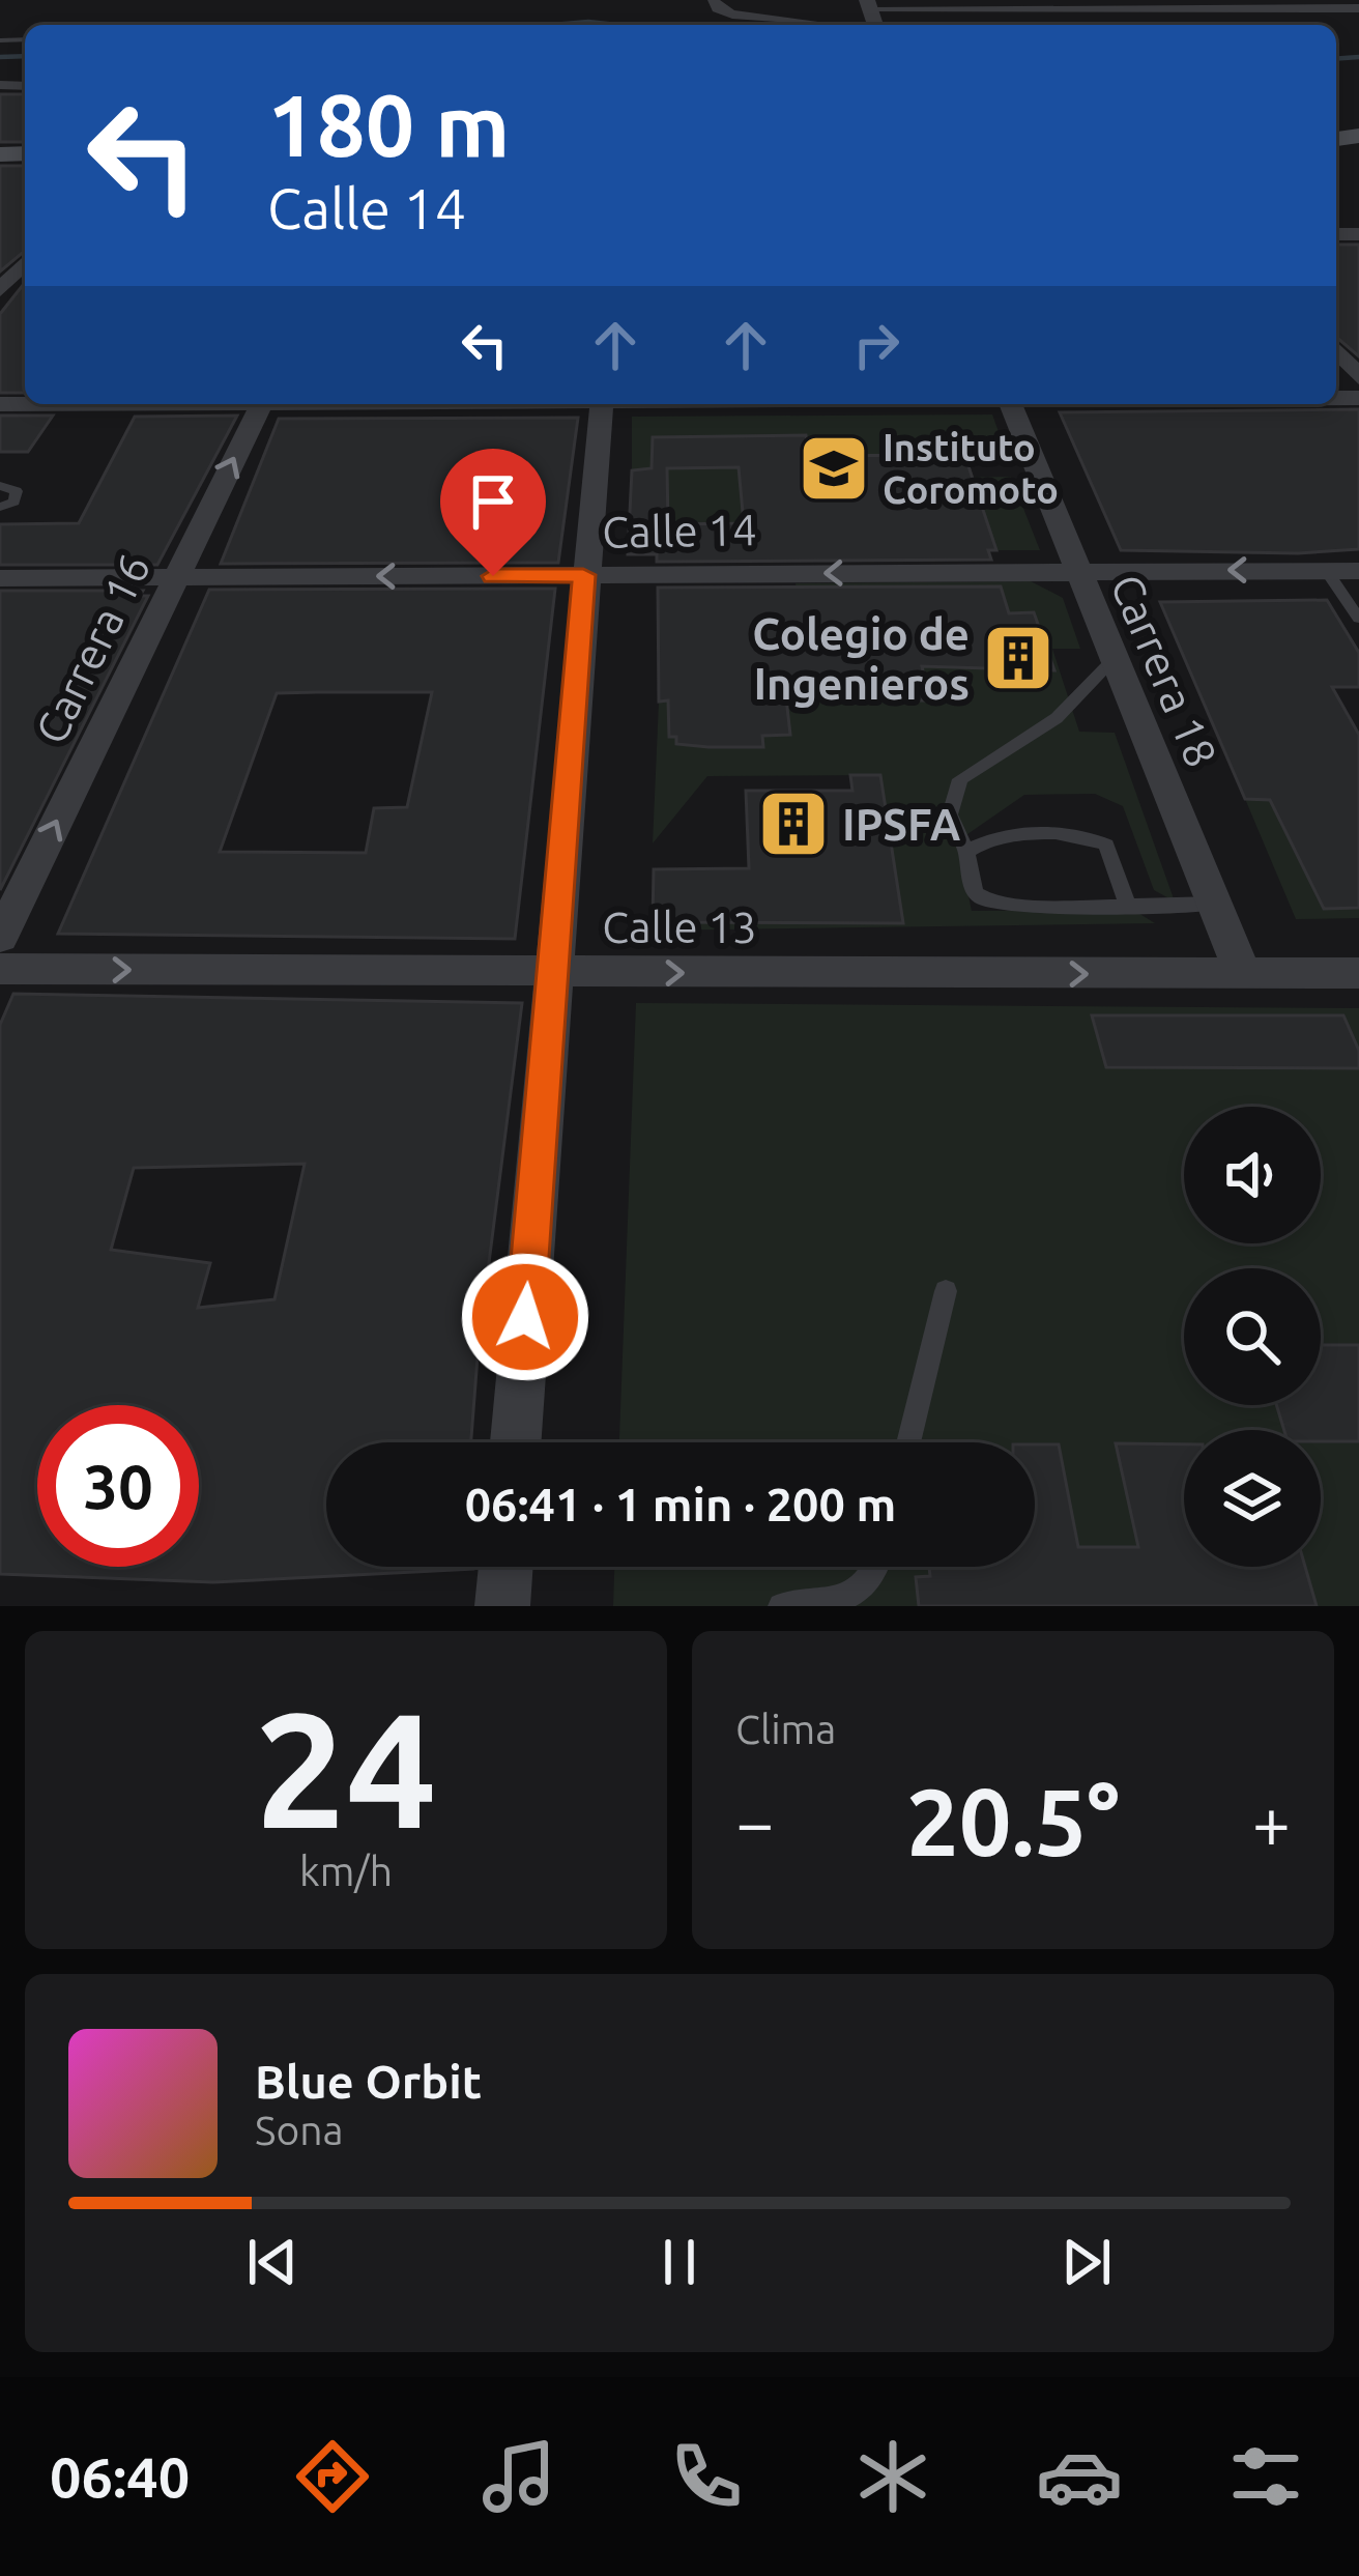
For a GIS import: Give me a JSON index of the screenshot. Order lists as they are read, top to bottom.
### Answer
{
  "streets": {
    "street": [
      "Calle 14",
      "Carrera 16",
      "Carrera 18",
      "Calle 13"
    ]
  },
  "crossings": [
    ["Calle 14", "Carrera 16"],
    ["Calle 14", "Carrera 18"],
    ["Carrera 18", "Calle 13"]
  ],
  "one_way": ["Calle 14", "Carrera 16", "Calle 13"],
  "places": {
    "school or university": ["Instituto Coromoto"],
    "building": ["Colegio de Ingenieros", "IPSFA"]
  },
  "page": {
    "turn": ["180 m", "Calle 14"],
    "limit": "30",
    "trip": "06:41 · 1 min · 200 m",
    "tile": [
      ["24", "km/h"],
      "Clima"
    ],
    "heat": ["−", "20.5°", "+"],
    "song": ["Blue Orbit", "Sona"],
    "tabs": "06:40"
  }
}
